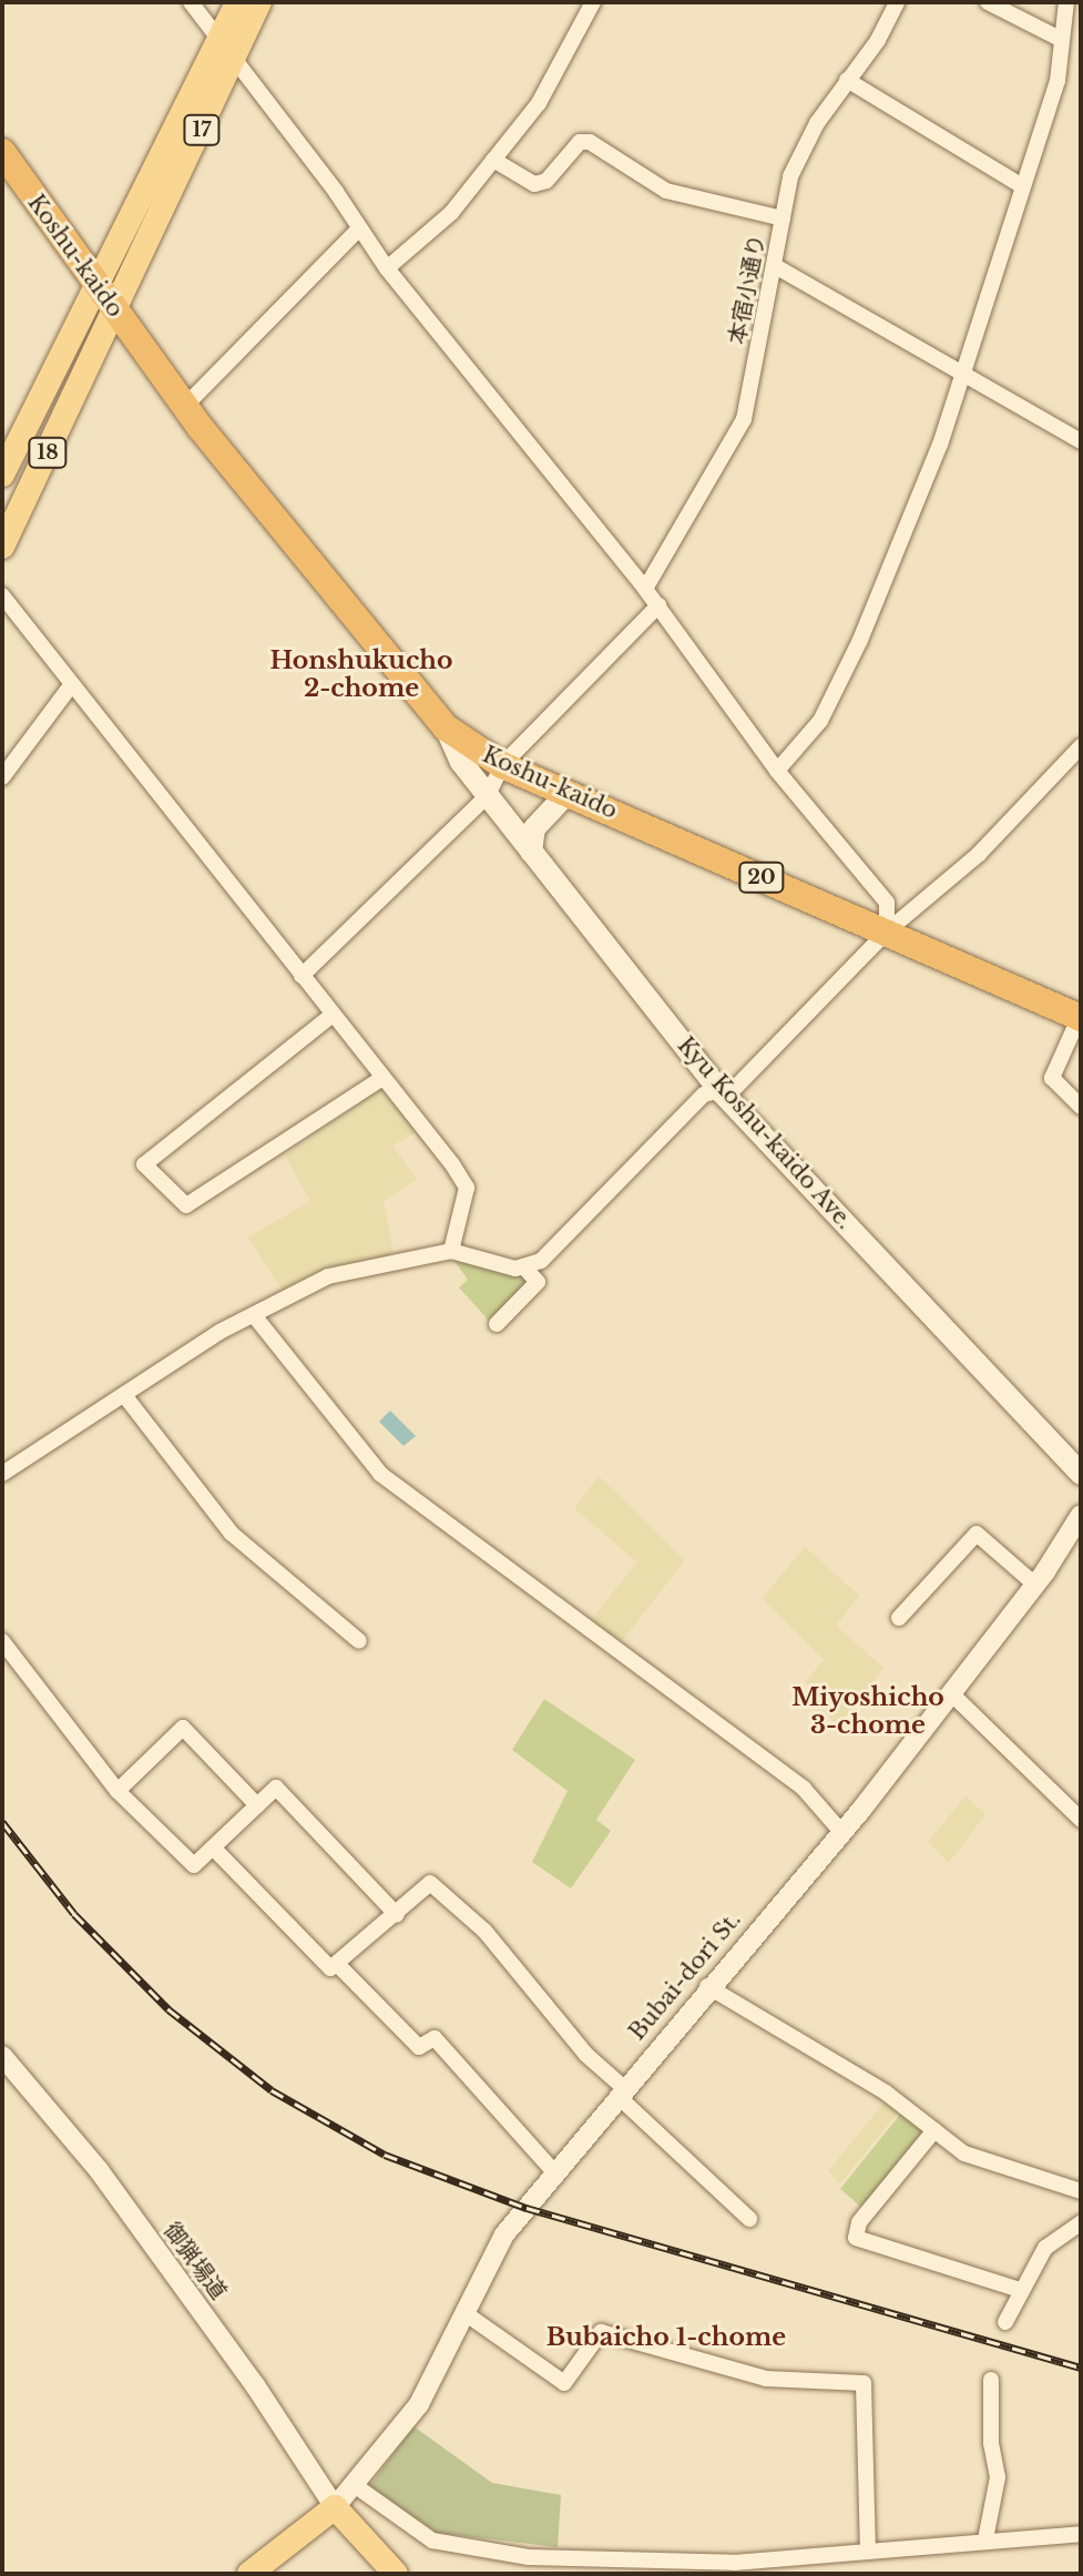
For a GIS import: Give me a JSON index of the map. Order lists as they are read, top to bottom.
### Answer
{
  "streets": {
    "highway": ["Koshu-kaido", "20"],
    "main road": ["17", "18", "Kyu Koshu-kaido Ave."],
    "street": ["本宿小通り", "Bubai-dori St.", "御猟場道"]
  },
  "crossings": [
    ["17", "Koshu-kaido"],
    ["17", "18"],
    ["Koshu-kaido", "18"],
    ["Koshu-kaido", "Kyu Koshu-kaido Ave."],
    ["Bubai-dori St.", "御猟場道"]
  ],
  "districts": ["Honshukucho 2-chome", "Miyoshicho 3-chome", "Bubaicho 1-chome"]
}
